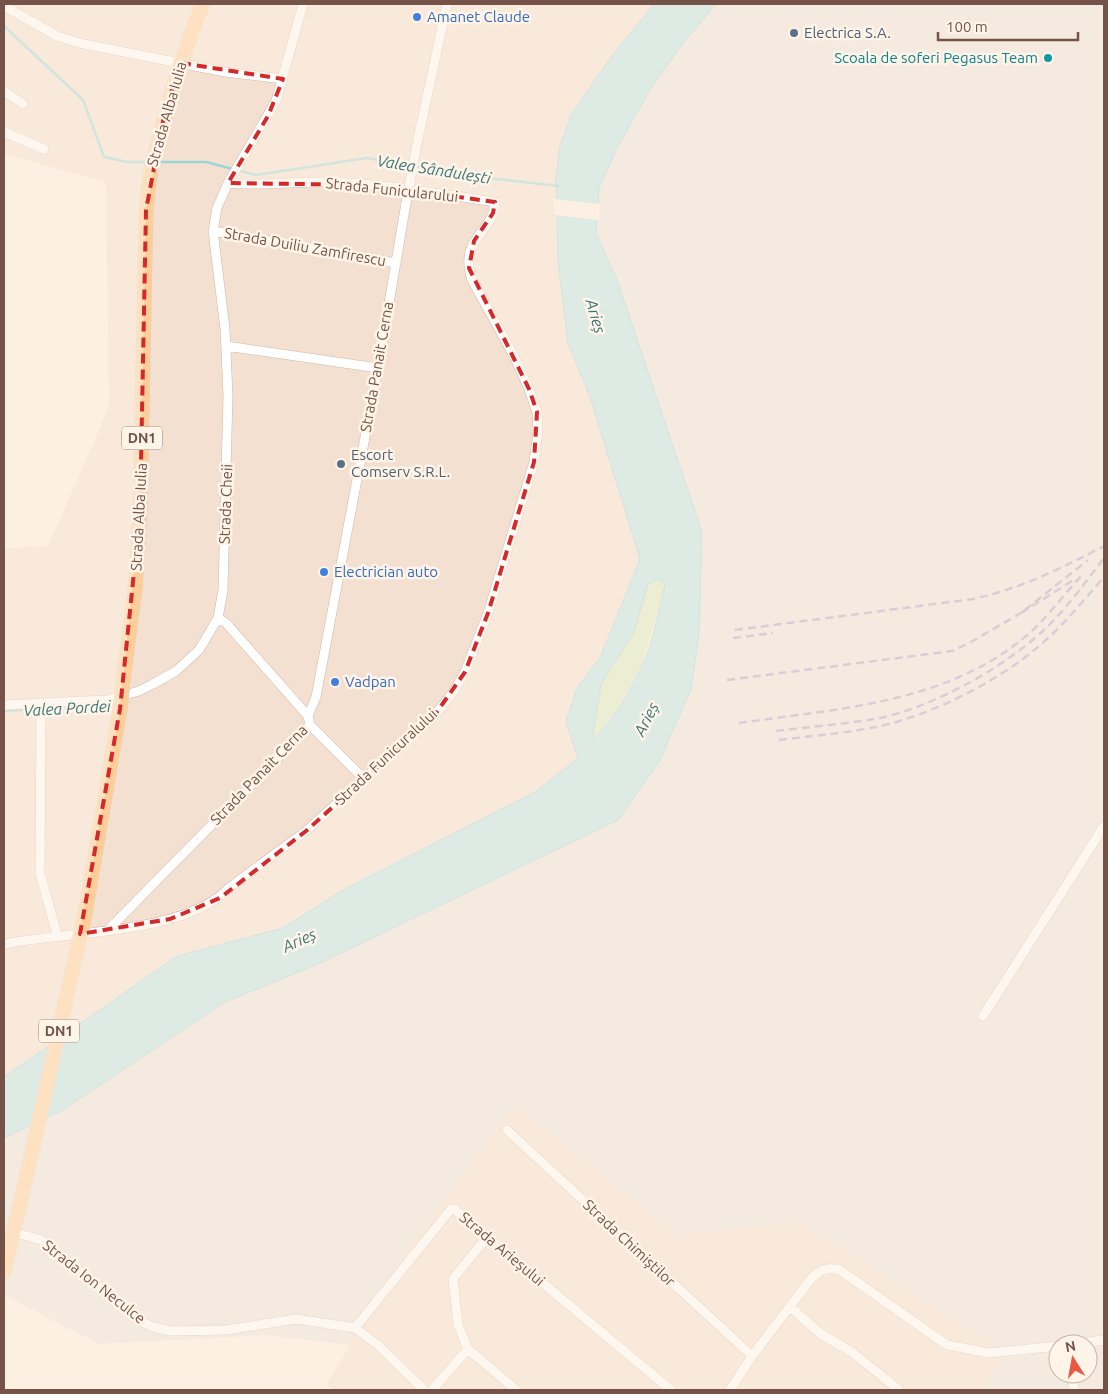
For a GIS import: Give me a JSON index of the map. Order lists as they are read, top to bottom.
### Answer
{
  "streets": {
    "main road": ["Strada Alba Iulia", "DN1"],
    "street": [
      "Strada Funicularului",
      "Strada Duiliu Zamfirescu",
      "Strada Panait Cerna",
      "Strada Cheii",
      "Strada Funicuralului",
      "Strada Chimiștilor",
      "Strada Arieșului",
      "Strada Ion Neculce"
    ]
  },
  "crossings": [
    ["Strada Alba Iulia", "DN1"],
    ["Strada Alba Iulia", "Strada Ion Neculce"],
    ["Strada Funicularului", "Strada Cheii"],
    ["Strada Funicularului", "Strada Funicuralului"],
    ["Strada Duiliu Zamfirescu", "Strada Panait Cerna"],
    ["Strada Duiliu Zamfirescu", "Strada Cheii"],
    ["Strada Panait Cerna", "Strada Funicuralului"],
    ["DN1", "Strada Ion Neculce"],
    ["Strada Arieșului", "Strada Ion Neculce"]
  ],
  "water": ["Valea Sândulești", "Arieș", "Valea Pordei"],
  "places": [
    "Amanet Claude",
    "Electrica S.A.",
    "Scoala de soferi Pegasus Team",
    "Escort Comserv S.R.L.",
    "Electrician auto",
    "Vadpan"
  ],
  "scale_bar": "100 m",
  "north": "top"
}
